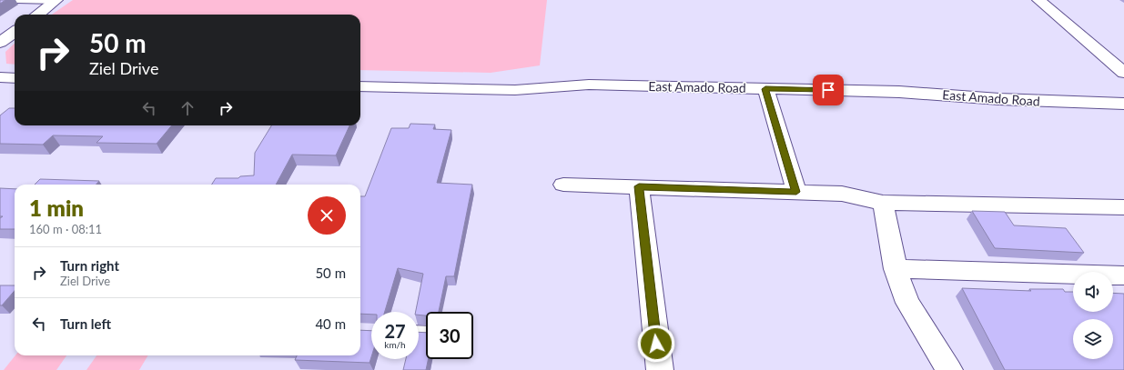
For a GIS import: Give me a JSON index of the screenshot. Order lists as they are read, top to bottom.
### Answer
{
  "streets": {
    "street": ["East Amado Road"]
  },
  "page": {
    "turn": ["50 m", "Ziel Drive"],
    "heading": ["1 min", "160 m · 08:11"],
    "list": [
      {
        "name": "Turn right",
        "note": "Ziel Drive",
        "value": "50 m"
      },
      {
        "name": "Turn left",
        "value": "40 m"
      }
    ],
    "speed": "27 km/h",
    "limit": "30"
  }
}
